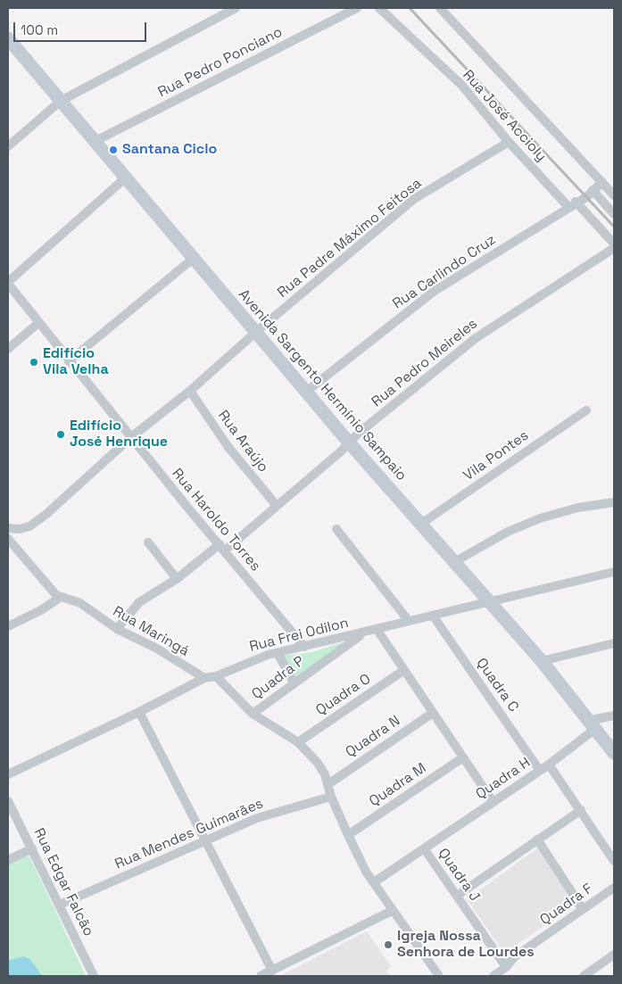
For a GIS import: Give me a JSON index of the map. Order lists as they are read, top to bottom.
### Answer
{
  "streets": {
    "main road": ["Avenida Sargento Hermínio Sampaio"],
    "street": [
      "Rua Pedro Ponciano",
      "Rua José Accioly",
      "Rua Padre Máximo Feitosa",
      "Rua Carlindo Cruz",
      "Rua Pedro Meireles",
      "Rua Araújo",
      "Vila Pontes",
      "Rua Haroldo Torres",
      "Rua Maringá",
      "Rua Frei Odilon",
      "Quadra P",
      "Quadra C",
      "Quadra O",
      "Quadra N",
      "Quadra H",
      "Quadra M",
      "Rua Mendes Guimarães",
      "Quadra J",
      "Rua Edgar Falcão",
      "Quadra F"
    ]
  },
  "crossings": [
    ["Rua Pedro Ponciano", "Avenida Sargento Hermínio Sampaio"],
    ["Rua José Accioly", "Rua Padre Máximo Feitosa"],
    ["Rua José Accioly", "Rua Carlindo Cruz"],
    ["Rua Padre Máximo Feitosa", "Avenida Sargento Hermínio Sampaio"],
    ["Rua Padre Máximo Feitosa", "Rua Araújo"],
    ["Rua Padre Máximo Feitosa", "Rua Haroldo Torres"],
    ["Rua Carlindo Cruz", "Avenida Sargento Hermínio Sampaio"],
    ["Rua Pedro Meireles", "Avenida Sargento Hermínio Sampaio"],
    ["Rua Pedro Meireles", "Rua Araújo"],
    ["Rua Pedro Meireles", "Rua Haroldo Torres"],
    ["Rua Pedro Meireles", "Rua Maringá"],
    ["Avenida Sargento Hermínio Sampaio", "Vila Pontes"],
    ["Avenida Sargento Hermínio Sampaio", "Rua Frei Odilon"],
    ["Avenida Sargento Hermínio Sampaio", "Quadra H"],
    ["Rua Haroldo Torres", "Rua Frei Odilon"],
    ["Rua Maringá", "Rua Frei Odilon"],
    ["Rua Frei Odilon", "Quadra P"],
    ["Rua Frei Odilon", "Quadra C"],
    ["Quadra C", "Quadra H"],
    ["Quadra H", "Quadra J"],
    ["Rua Mendes Guimarães", "Rua Edgar Falcão"],
    ["Quadra J", "Quadra F"]
  ],
  "places": [
    "Santana Ciclo",
    "Edifício Vila Velha",
    "Edifício José Henrique",
    "Igreja Nossa Senhora de Lourdes"
  ],
  "scale_bar": "100 m"
}
